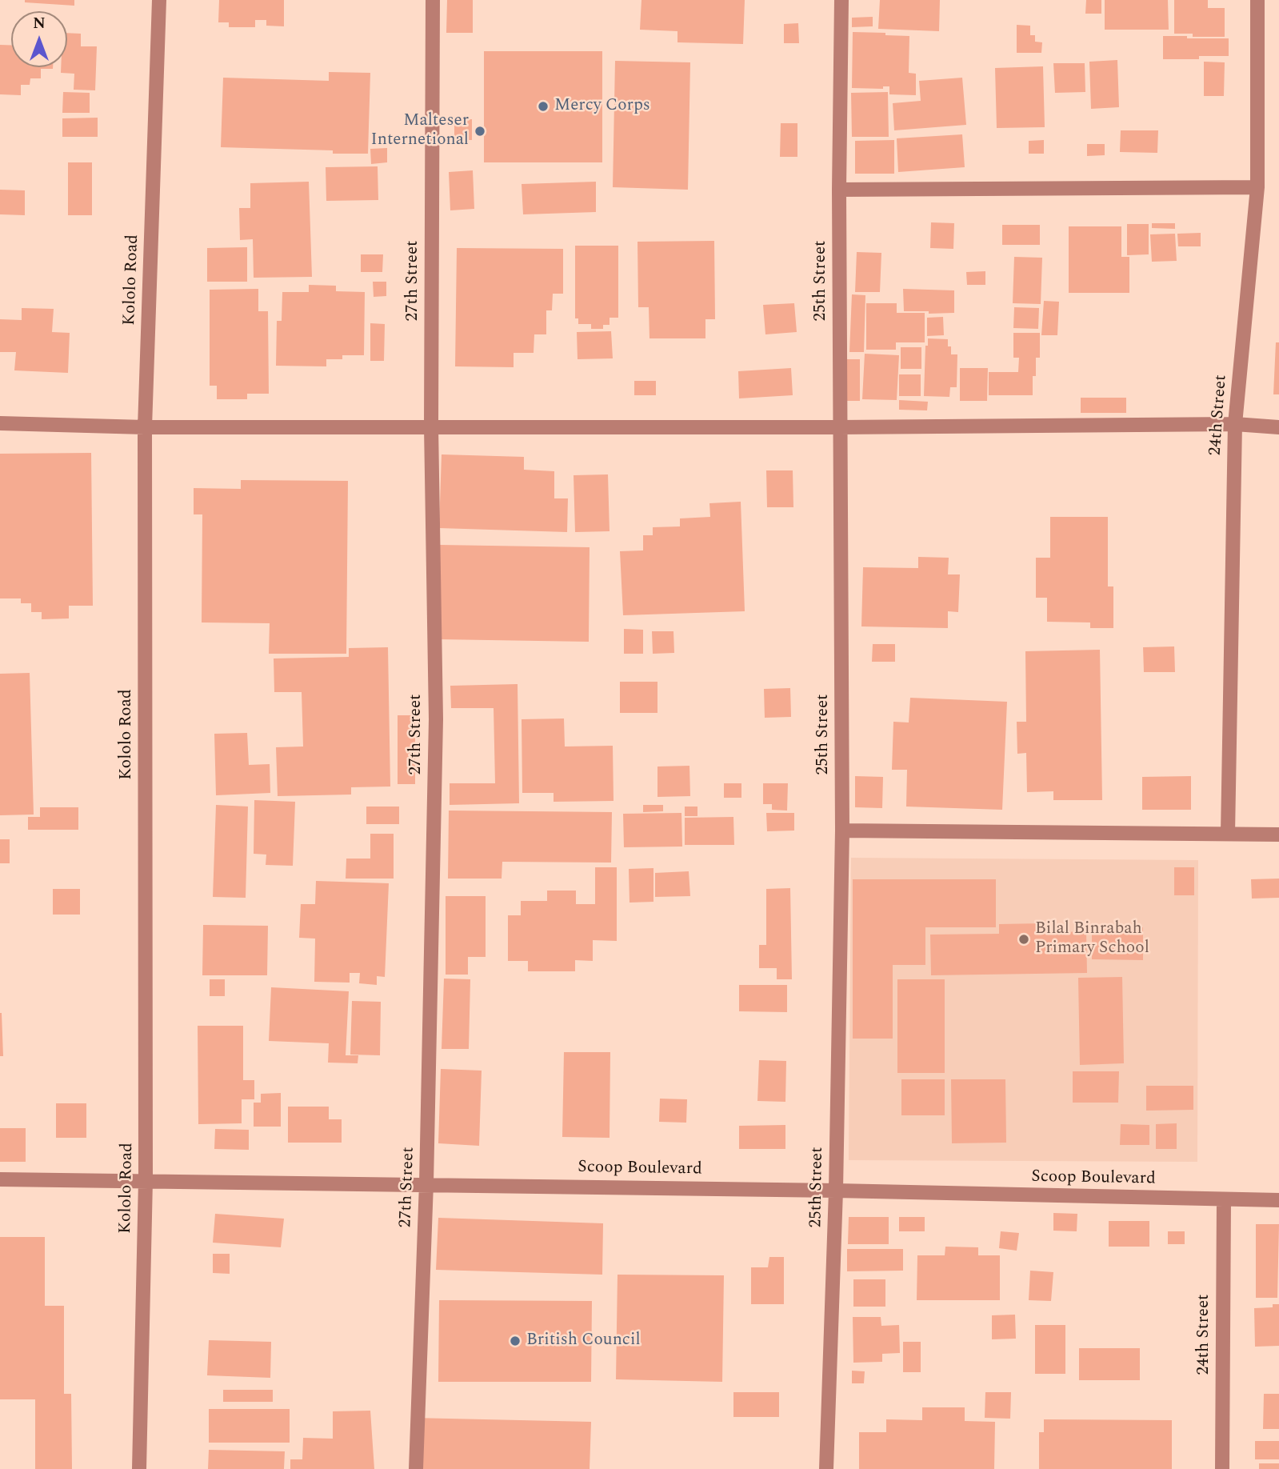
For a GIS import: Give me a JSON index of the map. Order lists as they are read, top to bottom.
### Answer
{
  "streets": {
    "street": [
      "Kololo Road",
      "27th Street",
      "25th Street",
      "24th Street",
      "Scoop Boulevard"
    ]
  },
  "crossings": [
    ["Kololo Road", "Scoop Boulevard"],
    ["27th Street", "Scoop Boulevard"],
    ["25th Street", "Scoop Boulevard"],
    ["24th Street", "Scoop Boulevard"]
  ],
  "places": [
    "Mercy Corps",
    "Malteser Internetional",
    "Bilal Binrabah Primary School",
    "British Council"
  ],
  "north": "top"
}
